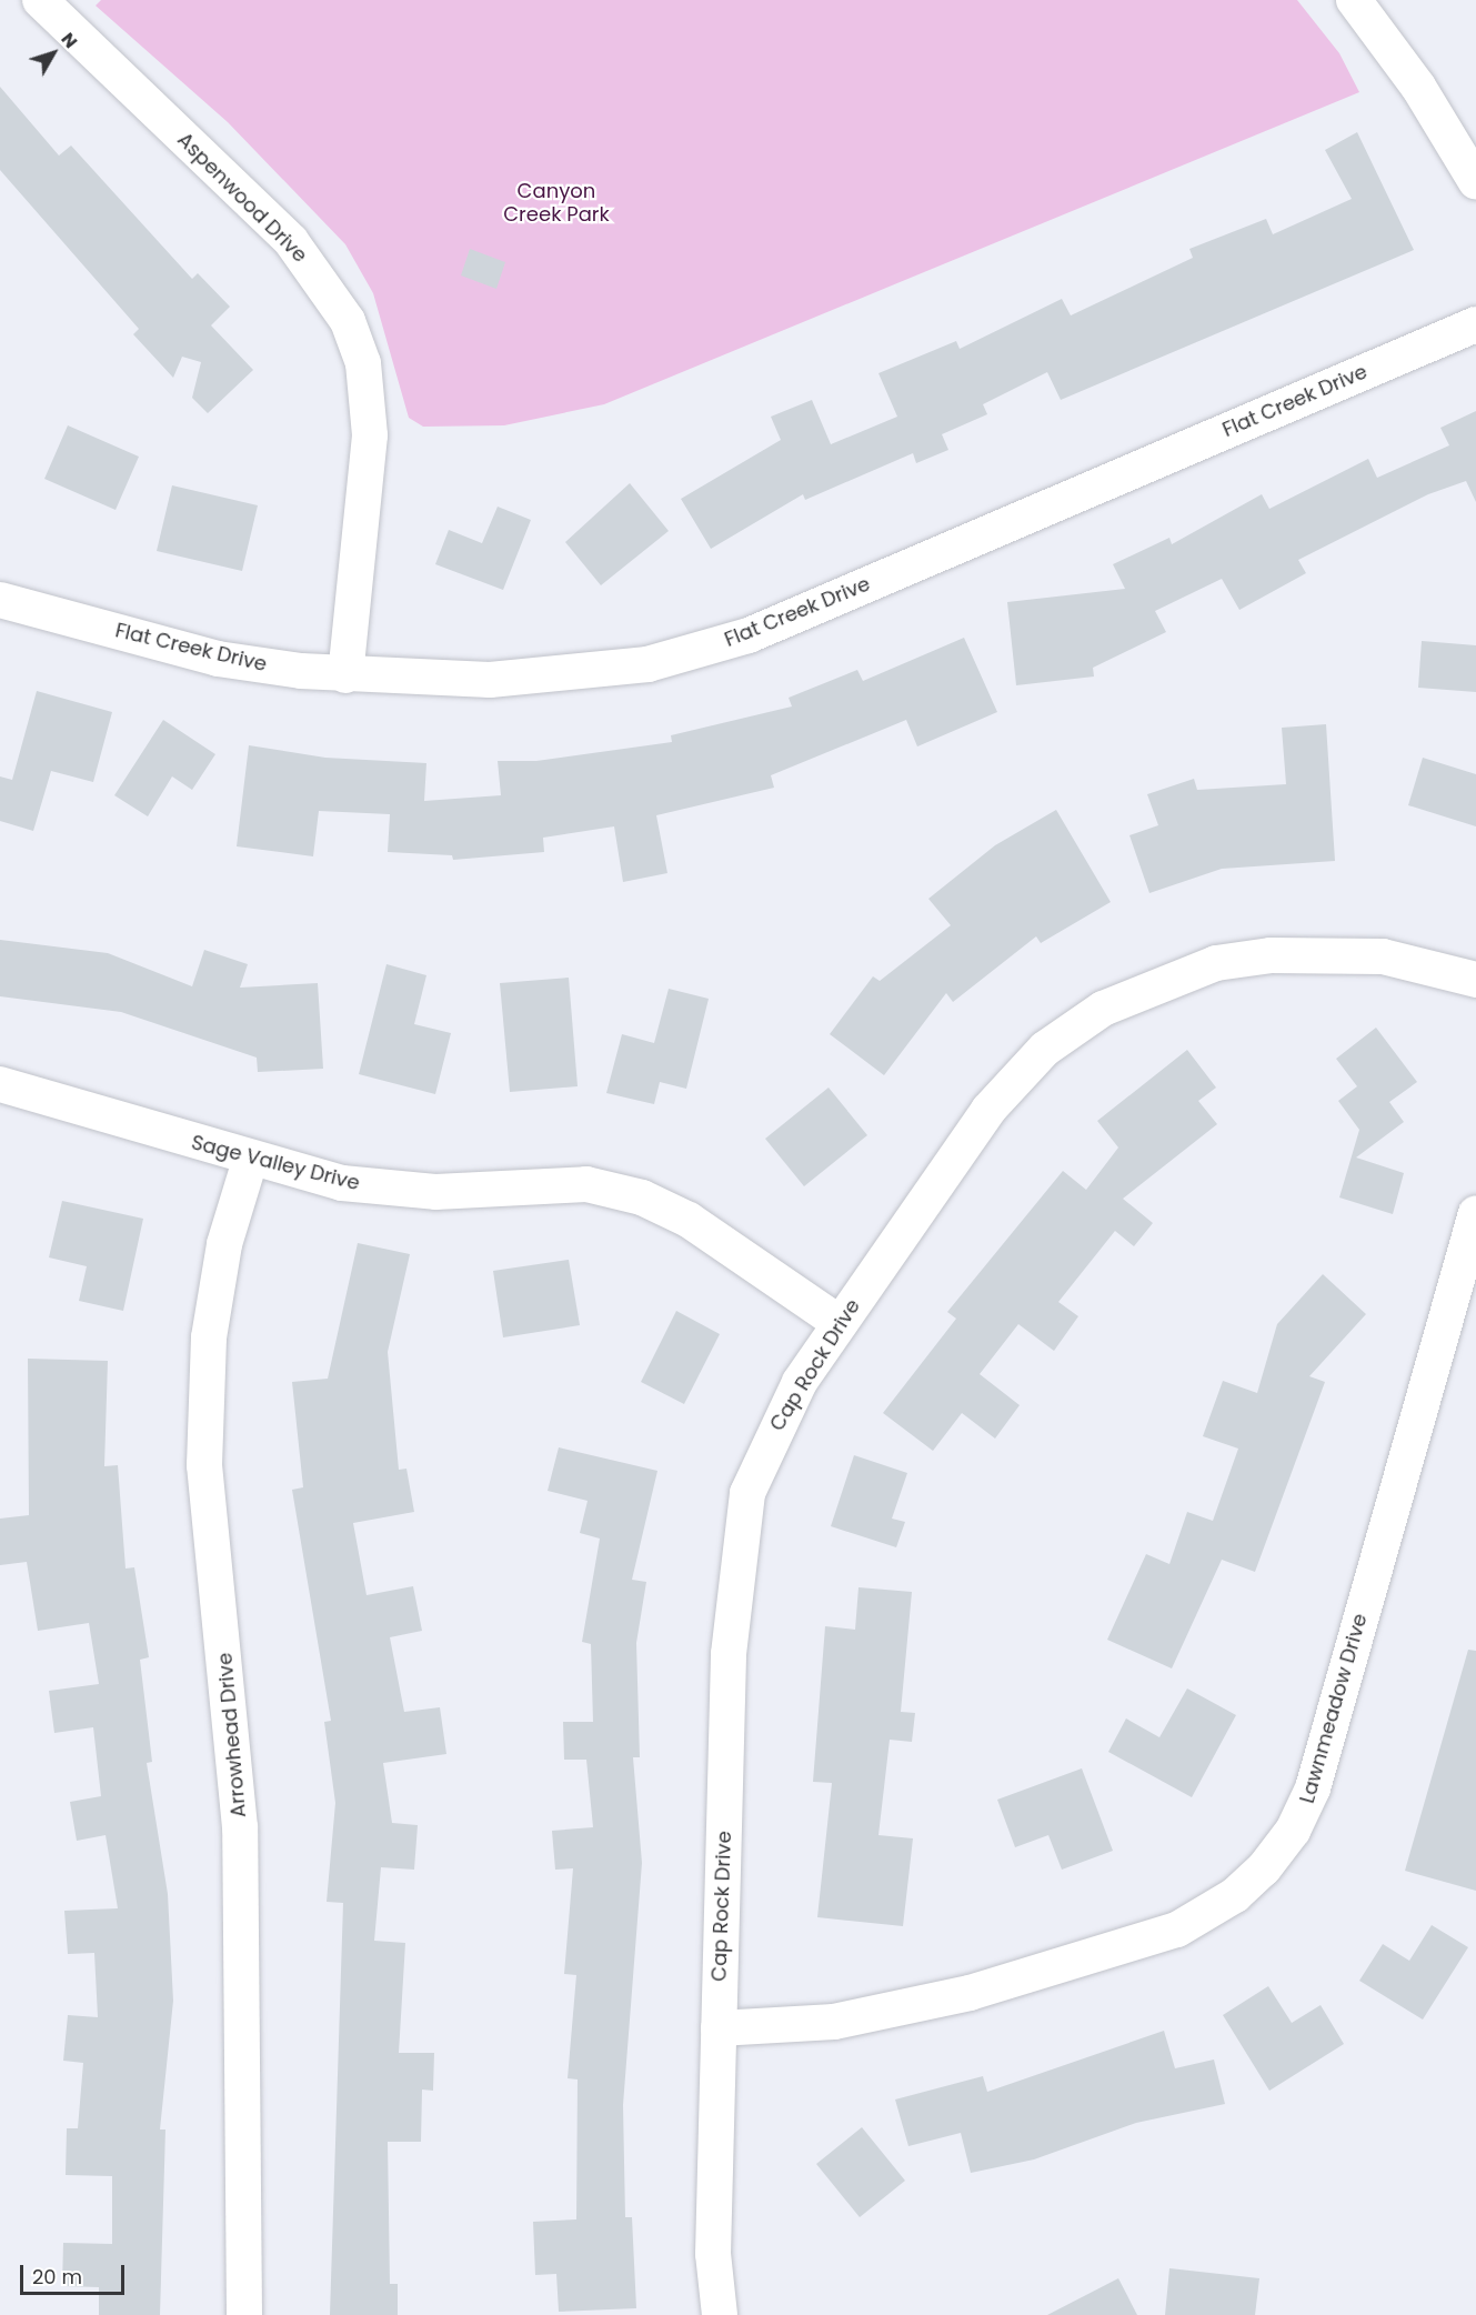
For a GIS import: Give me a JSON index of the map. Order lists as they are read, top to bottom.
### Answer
{
  "streets": {
    "street": [
      "Aspenwood Drive",
      "Flat Creek Drive",
      "Sage Valley Drive",
      "Cap Rock Drive",
      "Lawnmeadow Drive",
      "Arrowhead Drive"
    ]
  },
  "crossings": [
    ["Aspenwood Drive", "Flat Creek Drive"],
    ["Sage Valley Drive", "Cap Rock Drive"],
    ["Sage Valley Drive", "Arrowhead Drive"],
    ["Cap Rock Drive", "Lawnmeadow Drive"]
  ],
  "parks": ["Canyon Creek Park"],
  "scale_bar": "20 m",
  "north": "top right"
}
